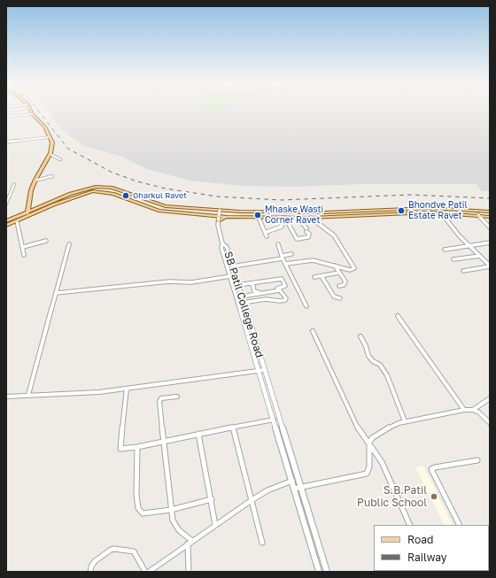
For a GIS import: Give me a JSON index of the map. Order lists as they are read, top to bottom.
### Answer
{
  "streets": {
    "street": ["SB Patil College Road"]
  },
  "places": [
    "Gharkul Ravet",
    "Bhondve Patil Estate Ravet",
    "Mhaske Wasti Corner Ravet",
    "S.B.Patil Public School"
  ],
  "legend": ["Road", "Railway"]
}
